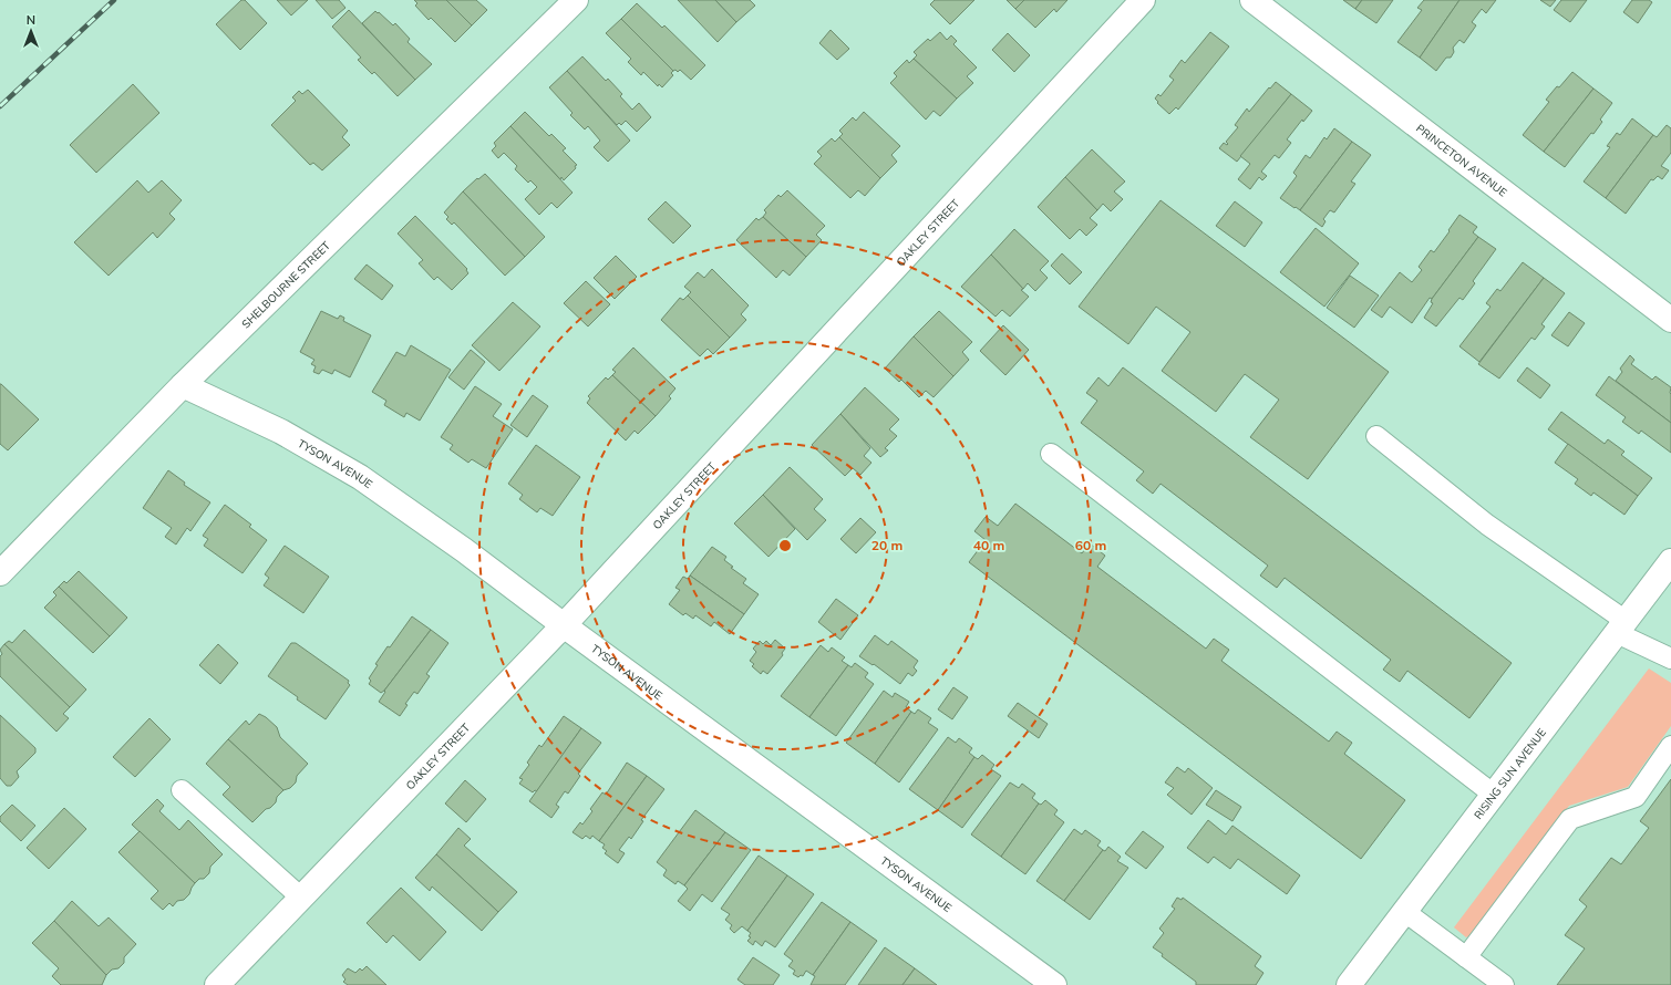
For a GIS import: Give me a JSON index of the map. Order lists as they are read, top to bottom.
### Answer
{
  "streets": {
    "street": [
      "PRINCETON AVENUE",
      "OAKLEY STREET",
      "SHELBOURNE STREET",
      "TYSON AVENUE",
      "RISING SUN AVENUE"
    ]
  },
  "crossings": [
    ["OAKLEY STREET", "TYSON AVENUE"],
    ["SHELBOURNE STREET", "TYSON AVENUE"]
  ],
  "north": "top",
  "rings": ["20 m", "40 m", "60 m"]
}
